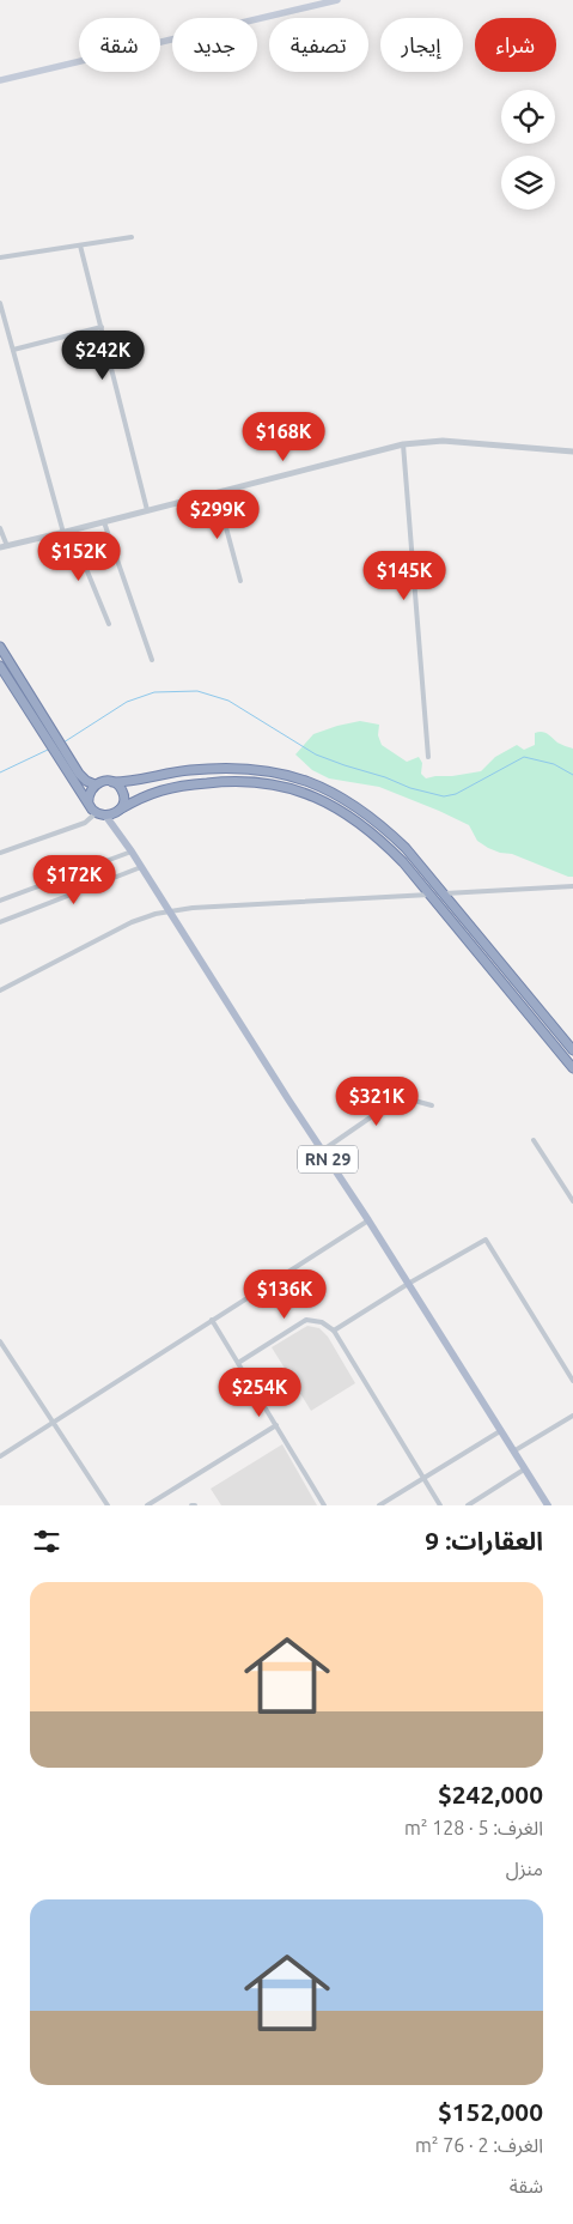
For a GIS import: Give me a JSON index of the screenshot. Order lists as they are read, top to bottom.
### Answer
{
  "streets": {
    "main road": ["RN 29"]
  },
  "page": {
    "chip": [
      "شراء",
      "إيجار",
      "تصفية",
      "جديد",
      "شقة"
    ],
    "price": [
      "$242K",
      "$168K",
      "$299K",
      "$152K",
      "$145K",
      "$172K",
      "$321K",
      "$136K",
      "$254K"
    ],
    "heading": "العقارات: 9",
    "list": [
      {
        "name": "$242,000",
        "note": "الغرف: 5 · 128 m² · منزل"
      },
      {
        "name": "$152,000",
        "note": "الغرف: 2 · 76 m² · شقة"
      }
    ]
  }
}
